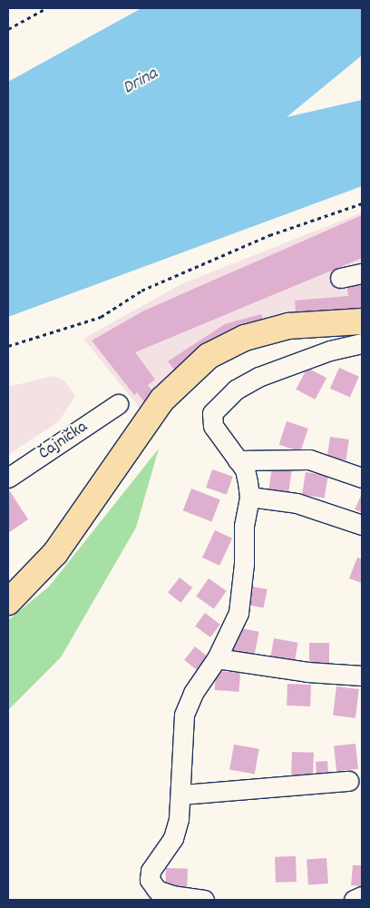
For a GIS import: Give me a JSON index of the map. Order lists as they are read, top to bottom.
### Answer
{
  "streets": {
    "street": ["Čajnička"]
  },
  "water": ["Drina"]
}
